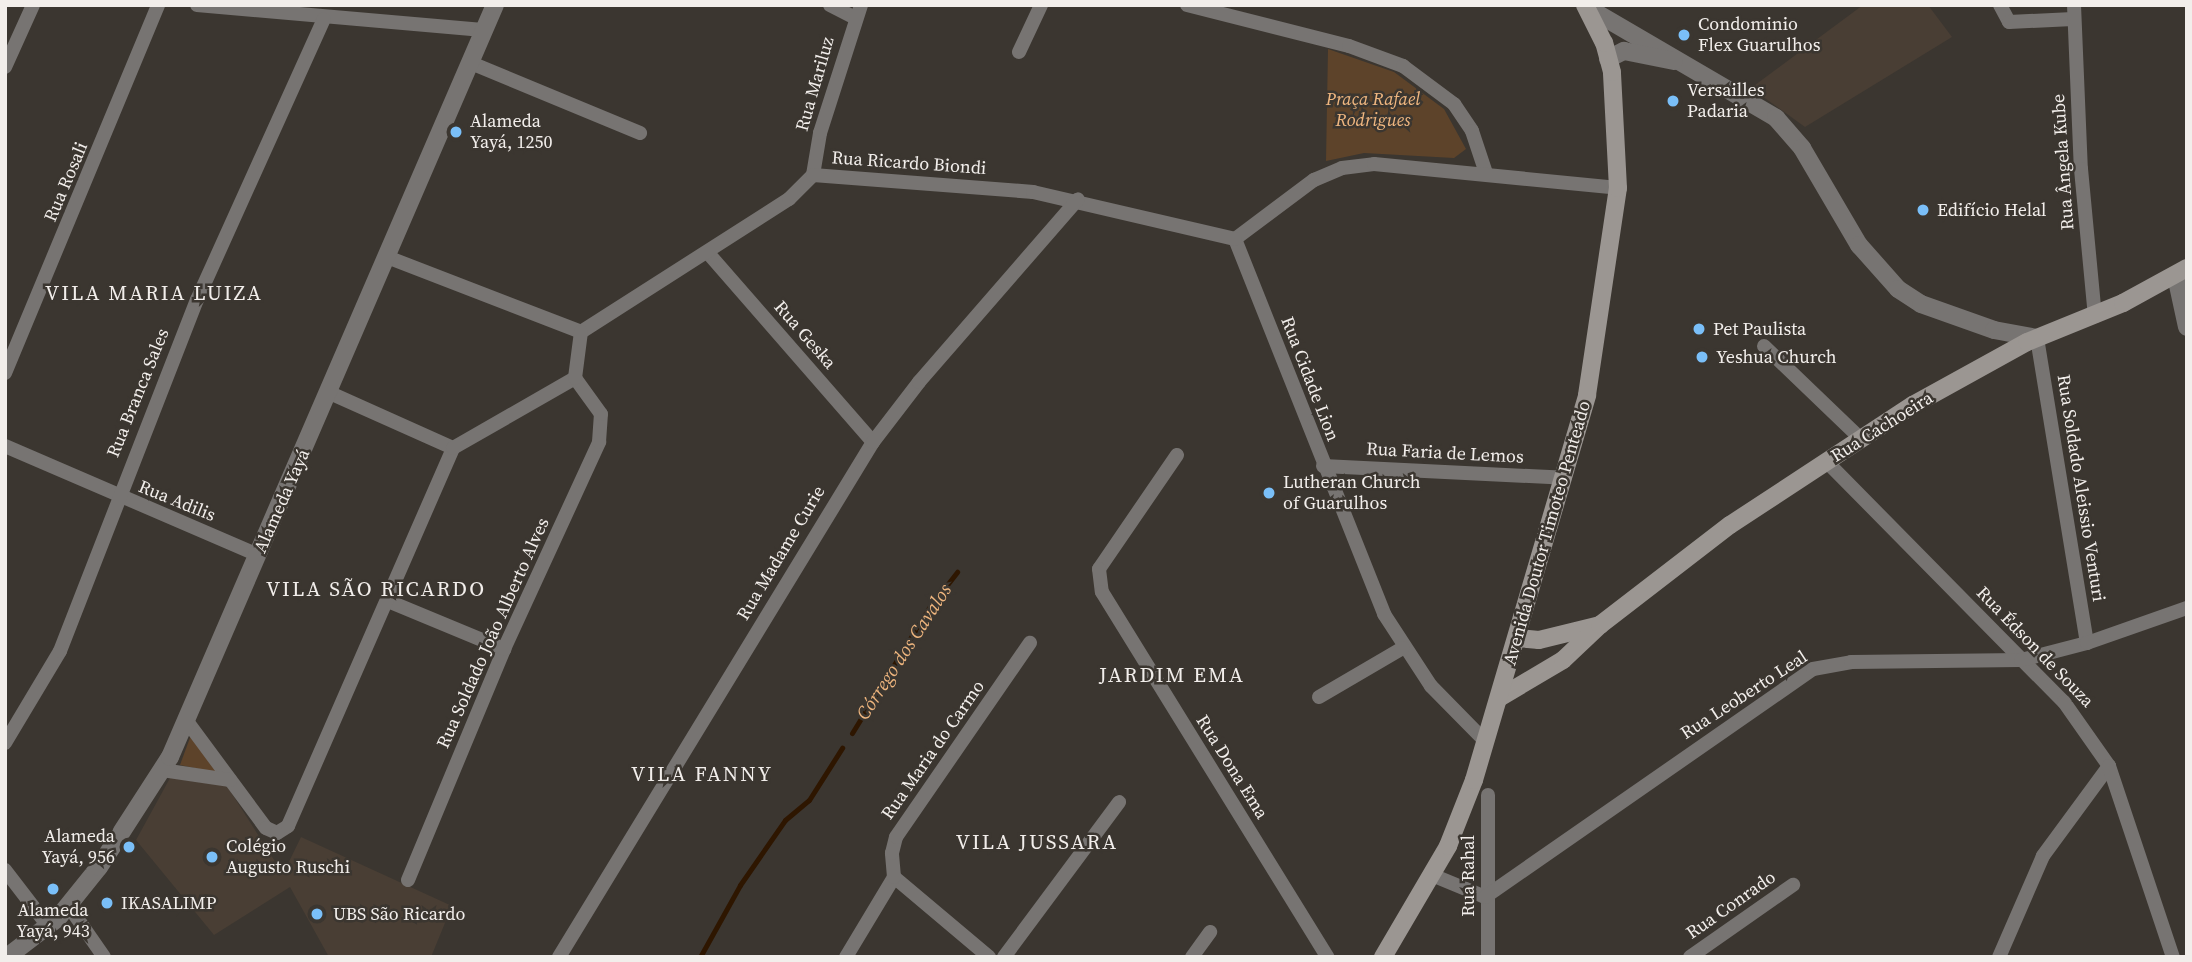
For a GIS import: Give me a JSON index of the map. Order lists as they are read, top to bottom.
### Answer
{
  "streets": {
    "main road": ["Rua Cachoeira", "Avenida Doutor Timoteo Penteado"],
    "street": [
      "Rua Mariluz",
      "Rua Ângela Kube",
      "Rua Ricardo Biondi",
      "Rua Rosali",
      "Rua Geska",
      "Rua Cidade Lion",
      "Rua Branca Sales",
      "Rua Faria de Lemos",
      "Rua Soldado Aleissio Venturi",
      "Rua Adilis",
      "Alameda Yayá",
      "Rua Madame Curie",
      "Rua Soldado João Alberto Alves",
      "Rua Édson de Souza",
      "Rua Leoberto Leal",
      "Rua Maria do Carmo",
      "Rua Dona Ema",
      "Rua Rahal",
      "Rua Conrado"
    ]
  },
  "crossings": [
    ["Rua Mariluz", "Rua Ricardo Biondi"],
    ["Rua Ângela Kube", "Rua Cachoeira"],
    ["Rua Ricardo Biondi", "Rua Geska"],
    ["Rua Ricardo Biondi", "Rua Cidade Lion"],
    ["Rua Ricardo Biondi", "Rua Madame Curie"],
    ["Rua Geska", "Rua Madame Curie"],
    ["Rua Cidade Lion", "Rua Faria de Lemos"],
    ["Rua Cidade Lion", "Avenida Doutor Timoteo Penteado"],
    ["Rua Branca Sales", "Rua Adilis"],
    ["Rua Cachoeira", "Rua Soldado Aleissio Venturi"],
    ["Rua Cachoeira", "Avenida Doutor Timoteo Penteado"],
    ["Rua Cachoeira", "Rua Édson de Souza"],
    ["Rua Faria de Lemos", "Avenida Doutor Timoteo Penteado"],
    ["Rua Soldado Aleissio Venturi", "Rua Leoberto Leal"],
    ["Rua Adilis", "Alameda Yayá"],
    ["Rua Édson de Souza", "Rua Leoberto Leal"],
    ["Rua Leoberto Leal", "Rua Rahal"]
  ],
  "districts": [
    "VILA MARIA LUIZA",
    "VILA SÃO RICARDO",
    "JARDIM EMA",
    "VILA FANNY",
    "VILA JUSSARA"
  ],
  "water": ["Córrego dos Cavalos"],
  "parks": ["Praça Rafael Rodrigues"],
  "places": [
    "Condominio Flex Guarulhos",
    "Versailles Padaria",
    "Alameda Yayá, 1250",
    "Edifício Helal",
    "Pet Paulista",
    "Yeshua Church",
    "Lutheran Church of Guarulhos",
    "Alameda Yayá, 956",
    "Colégio Augusto Ruschi",
    "Alameda Yayá, 943",
    "IKASALIMP",
    "UBS São Ricardo"
  ]
}
